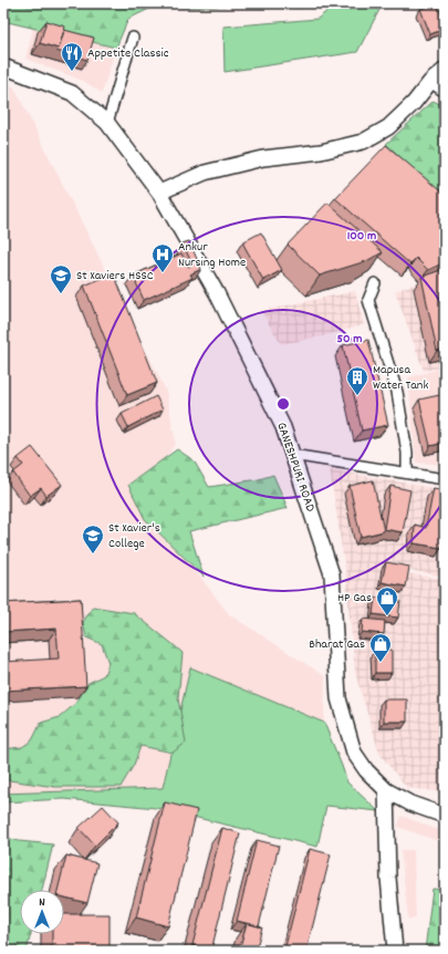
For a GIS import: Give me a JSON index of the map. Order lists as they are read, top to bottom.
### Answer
{
  "streets": {
    "street": ["GANESHPURI ROAD"]
  },
  "places": {
    "restaurant": ["Appetite Classic"],
    "hospital": ["Ankur Nursing Home"],
    "school or university": ["St Xaviers HSSC", "St Xavier's College"],
    "building": ["Mapusa Water Tank"],
    "shop": ["HP Gas", "Bharat Gas"]
  },
  "north": "top",
  "rings": ["100 m", "50 m"]
}
